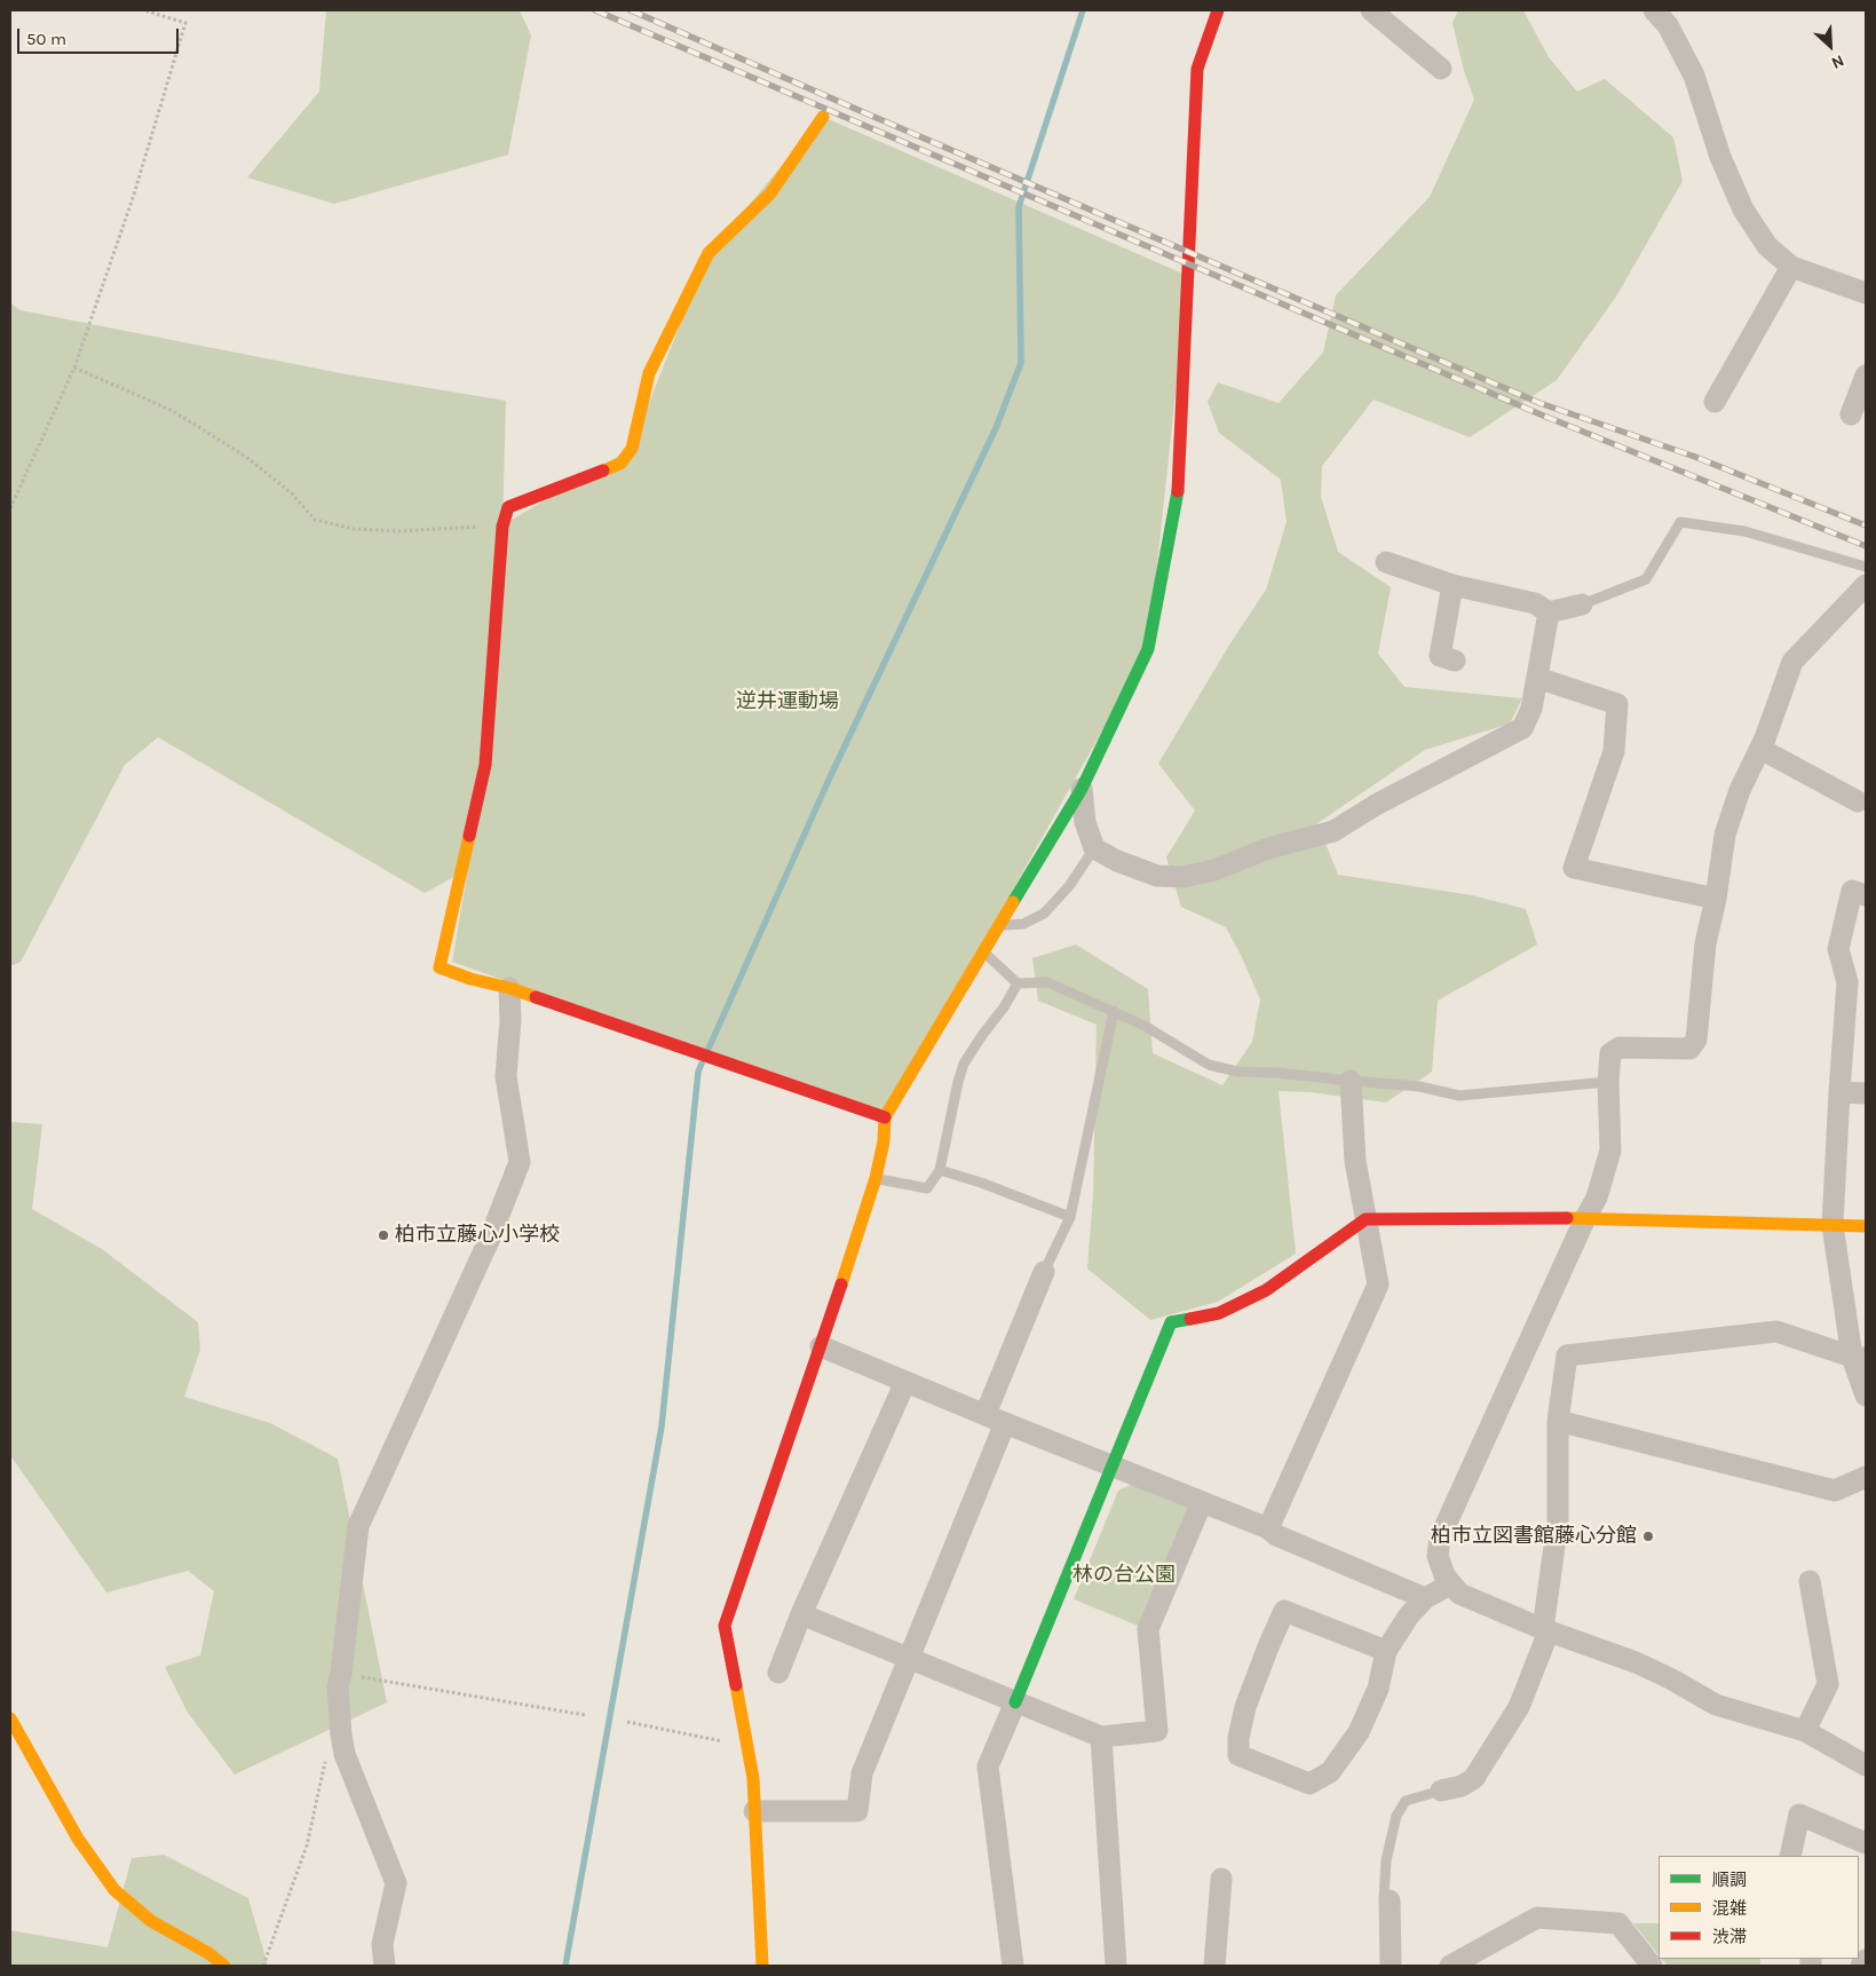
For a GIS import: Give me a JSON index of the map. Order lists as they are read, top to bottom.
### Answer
{
  "parks": ["逆井運動場", "林の台公園"],
  "places": ["柏市立藤心小学校", "柏市立図書館藤心分館"],
  "legend": ["順調", "混雑", "渋滞"],
  "scale_bar": "50 m",
  "north": "bottom right"
}
